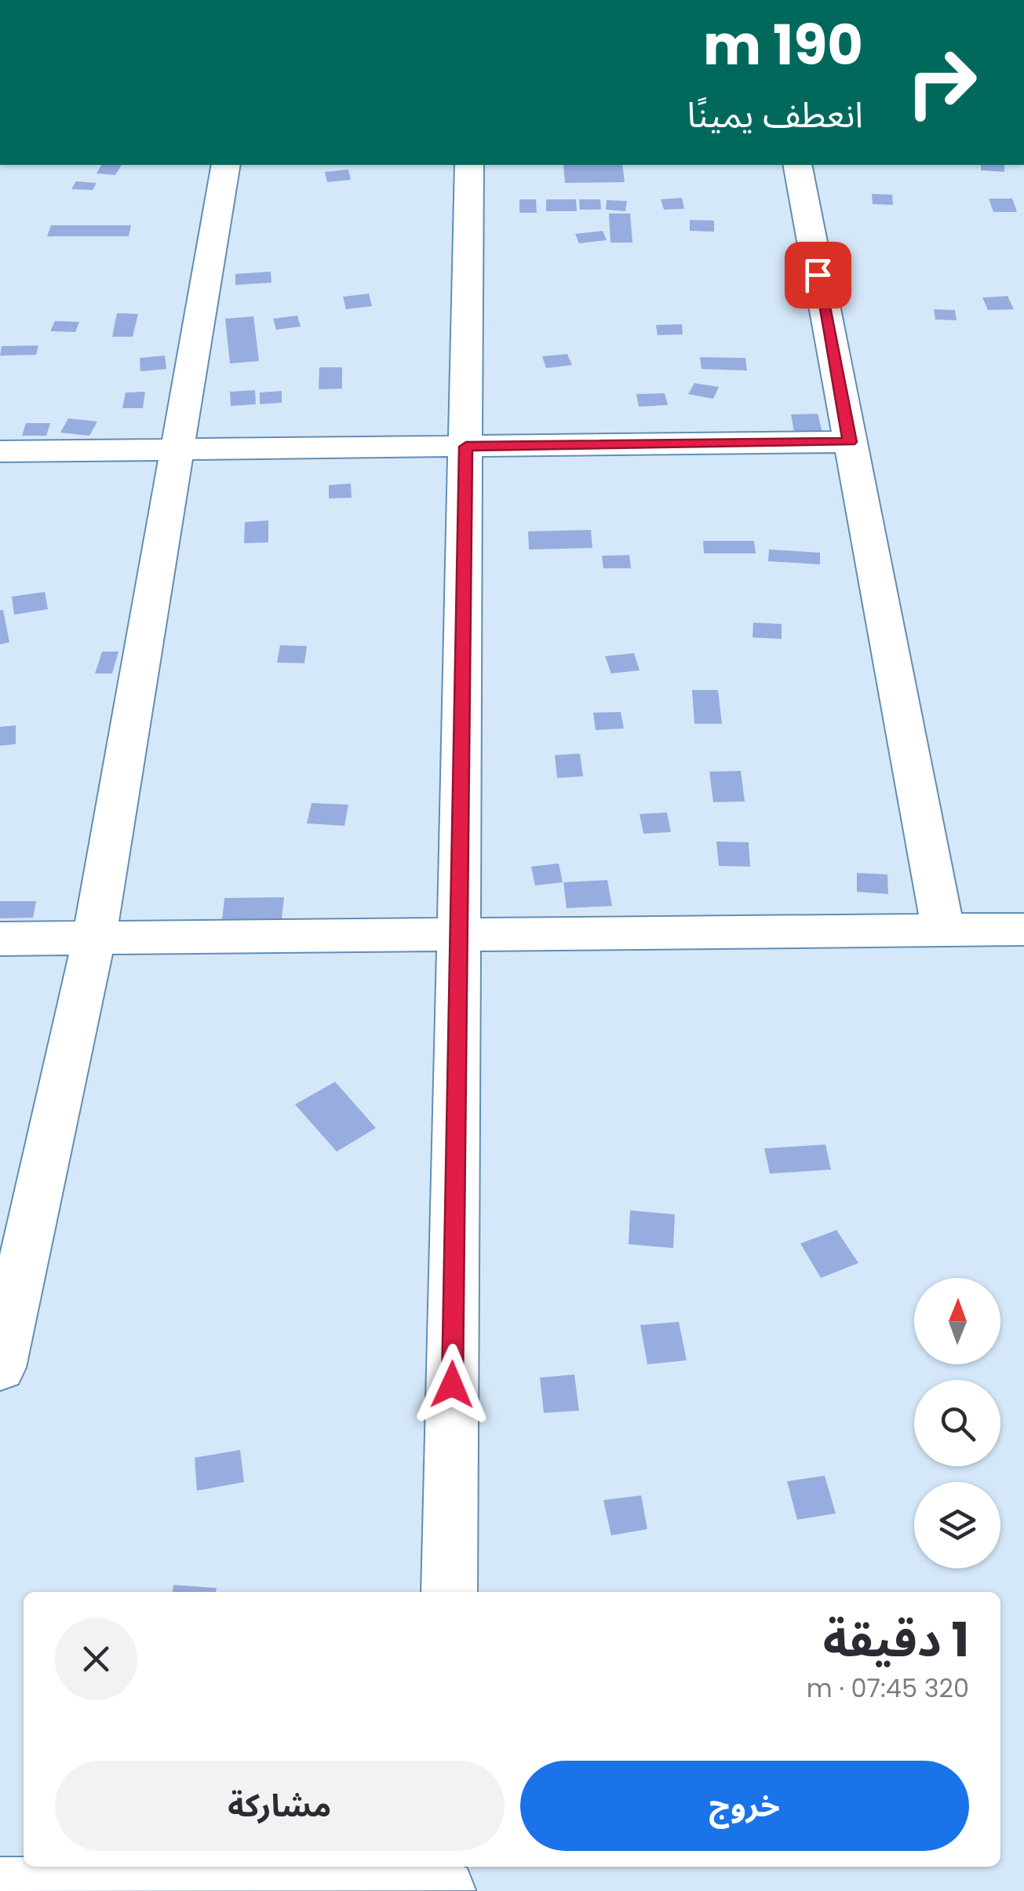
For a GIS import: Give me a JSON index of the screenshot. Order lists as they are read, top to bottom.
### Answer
{
  "north": "top",
  "page": {
    "turn": ["190 m", "انعطف يمينًا"],
    "heading": ["1 دقيقة", "320 m · 07:45"],
    "buttons": ["خروج", "مشاركة"]
  }
}
